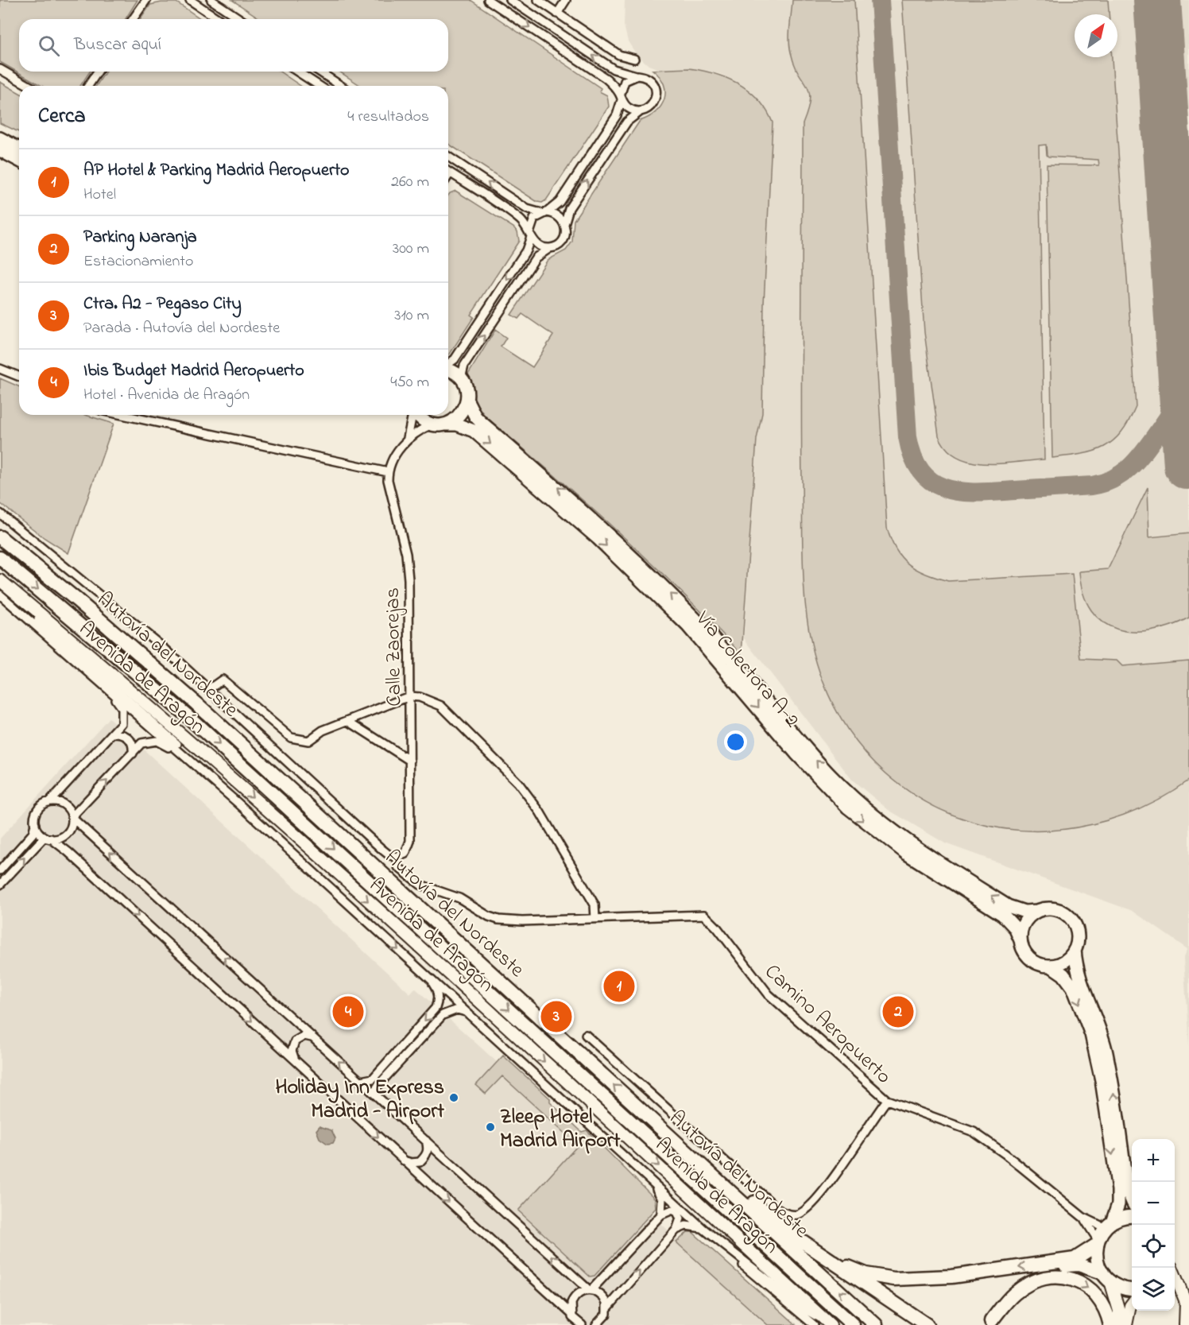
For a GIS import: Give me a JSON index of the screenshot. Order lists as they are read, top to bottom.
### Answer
{
  "streets": {
    "highway": ["Autovía del Nordeste"],
    "main road": ["Vía Colectora A-2"],
    "street": ["Calle Zaorejas", "Avenida de Aragón", "Camino Aeropuerto"]
  },
  "crossings": [
    ["Calle Zaorejas", "Camino Aeropuerto"]
  ],
  "places": ["Holiday Inn Express Madrid - Airport", "Zleep Hotel Madrid Airport"],
  "north": "top right",
  "page": {
    "search": "Buscar aquí",
    "heading": ["Cerca", "4 resultados"],
    "list": [
      {
        "mark": "1",
        "name": "AP Hotel & Parking Madrid Aeropuerto",
        "note": "Hotel",
        "value": "260 m"
      },
      {
        "mark": "2",
        "name": "Parking Naranja",
        "note": "Estacionamiento",
        "value": "300 m"
      },
      {
        "mark": "3",
        "name": "Ctra. A2 - Pegaso City",
        "note": "Parada · Autovía del Nordeste",
        "value": "310 m"
      },
      {
        "mark": "4",
        "name": "Ibis Budget Madrid Aeropuerto",
        "note": "Hotel · Avenida de Aragón",
        "value": "450 m"
      }
    ],
    "pins": [
      "1",
      "2",
      "4",
      "3"
    ],
    "map_buttons": ["+", "−"]
  }
}
